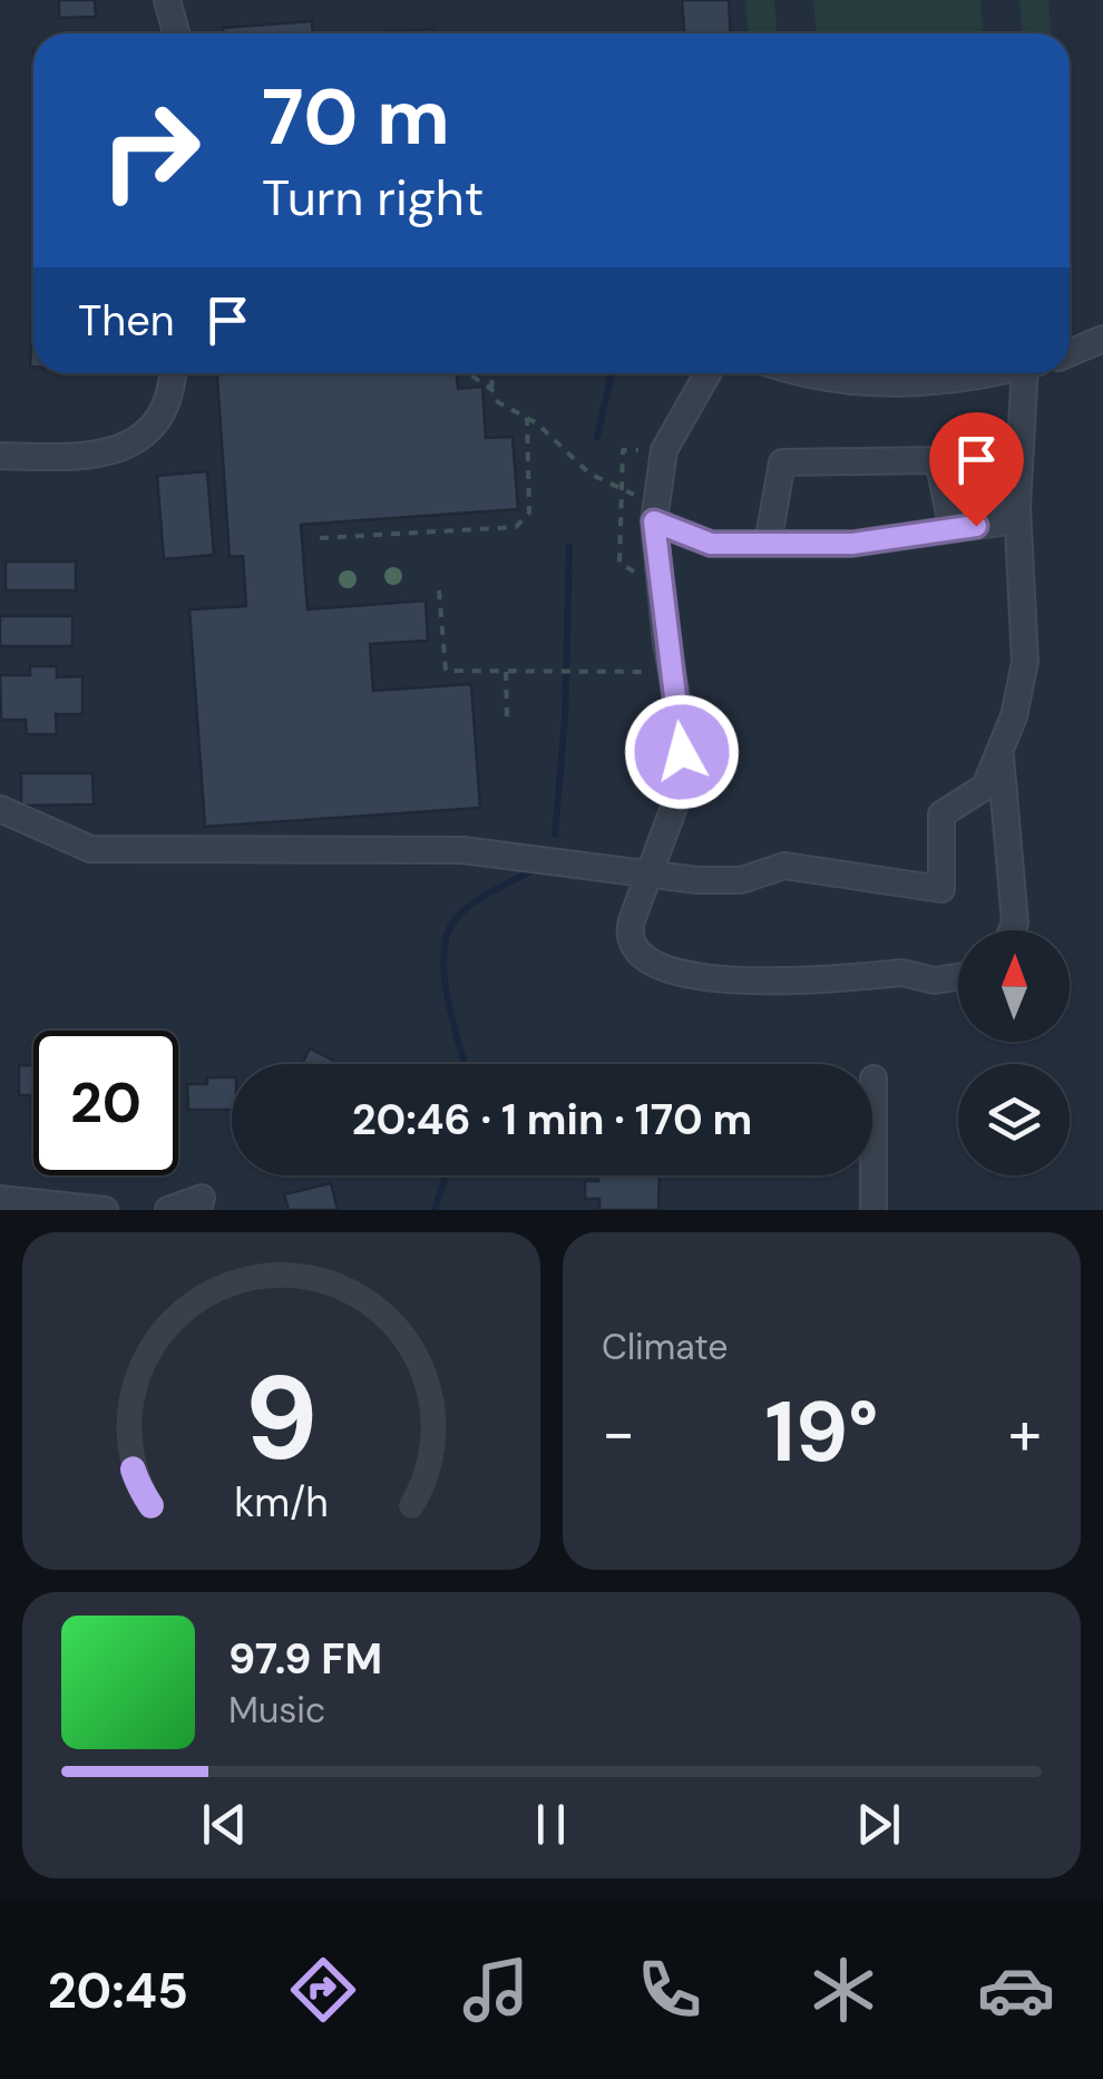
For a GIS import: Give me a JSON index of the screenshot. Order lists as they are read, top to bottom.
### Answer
{
  "north": "top",
  "page": {
    "turn": ["70 m", "Turn right"],
    "then": "Then",
    "limit": "20",
    "trip": "20:46 · 1 min · 170 m",
    "tile": "Climate",
    "heat": ["−", "19°", "+"],
    "song": ["97.9 FM", "Music"],
    "tabs": "20:45",
    "gauge": ["9", "km/h"]
  }
}
